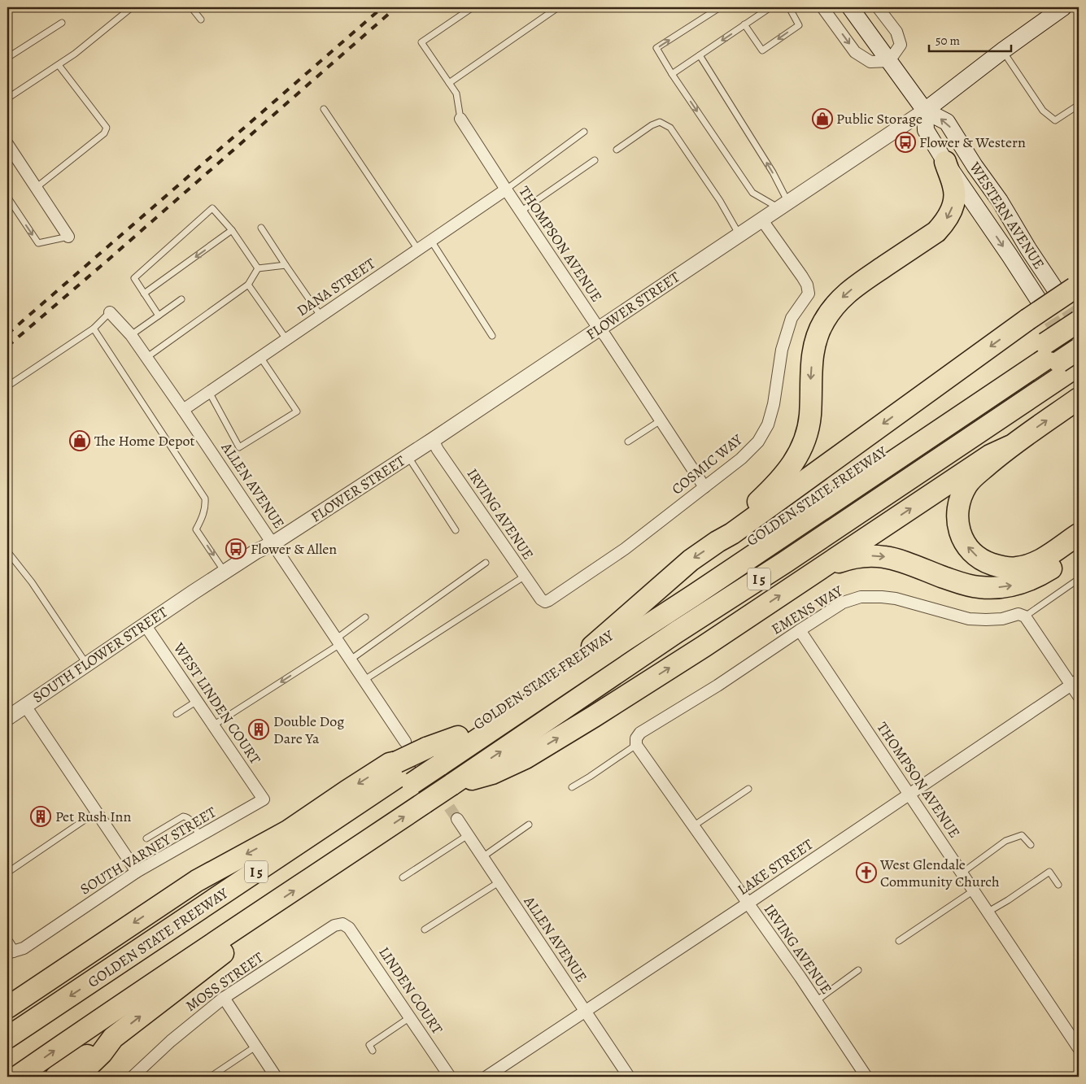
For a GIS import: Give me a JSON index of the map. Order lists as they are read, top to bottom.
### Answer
{
  "streets": {
    "highway": ["GOLDEN STATE FREEWAY", "I 5"],
    "main road": ["WESTERN AVENUE", "FLOWER STREET"],
    "street": [
      "THOMPSON AVENUE",
      "DANA STREET",
      "COSMIC WAY",
      "ALLEN AVENUE",
      "IRVING AVENUE",
      "EMENS WAY",
      "SOUTH FLOWER STREET",
      "WEST LINDEN COURT",
      "SOUTH VARNEY STREET",
      "LAKE STREET",
      "MOSS STREET",
      "LINDEN COURT"
    ]
  },
  "crossings": [
    ["WESTERN AVENUE", "FLOWER STREET"],
    ["THOMPSON AVENUE", "DANA STREET"],
    ["THOMPSON AVENUE", "FLOWER STREET"],
    ["THOMPSON AVENUE", "COSMIC WAY"],
    ["THOMPSON AVENUE", "EMENS WAY"],
    ["THOMPSON AVENUE", "LAKE STREET"],
    ["DANA STREET", "ALLEN AVENUE"],
    ["FLOWER STREET", "COSMIC WAY"],
    ["FLOWER STREET", "ALLEN AVENUE"],
    ["FLOWER STREET", "IRVING AVENUE"],
    ["FLOWER STREET", "SOUTH FLOWER STREET"],
    ["COSMIC WAY", "IRVING AVENUE"],
    ["ALLEN AVENUE", "LAKE STREET"],
    ["IRVING AVENUE", "EMENS WAY"],
    ["IRVING AVENUE", "LAKE STREET"],
    ["SOUTH FLOWER STREET", "WEST LINDEN COURT"],
    ["WEST LINDEN COURT", "SOUTH VARNEY STREET"],
    ["MOSS STREET", "LINDEN COURT"]
  ],
  "places": {
    "shop": ["Public Storage", "The Home Depot"],
    "bus stop": ["Flower & Western", "Flower & Allen"],
    "building": ["Double Dog Dare Ya", "Pet Rush Inn"],
    "church": ["West Glendale Community Church"]
  },
  "scale_bar": "50 m"
}
